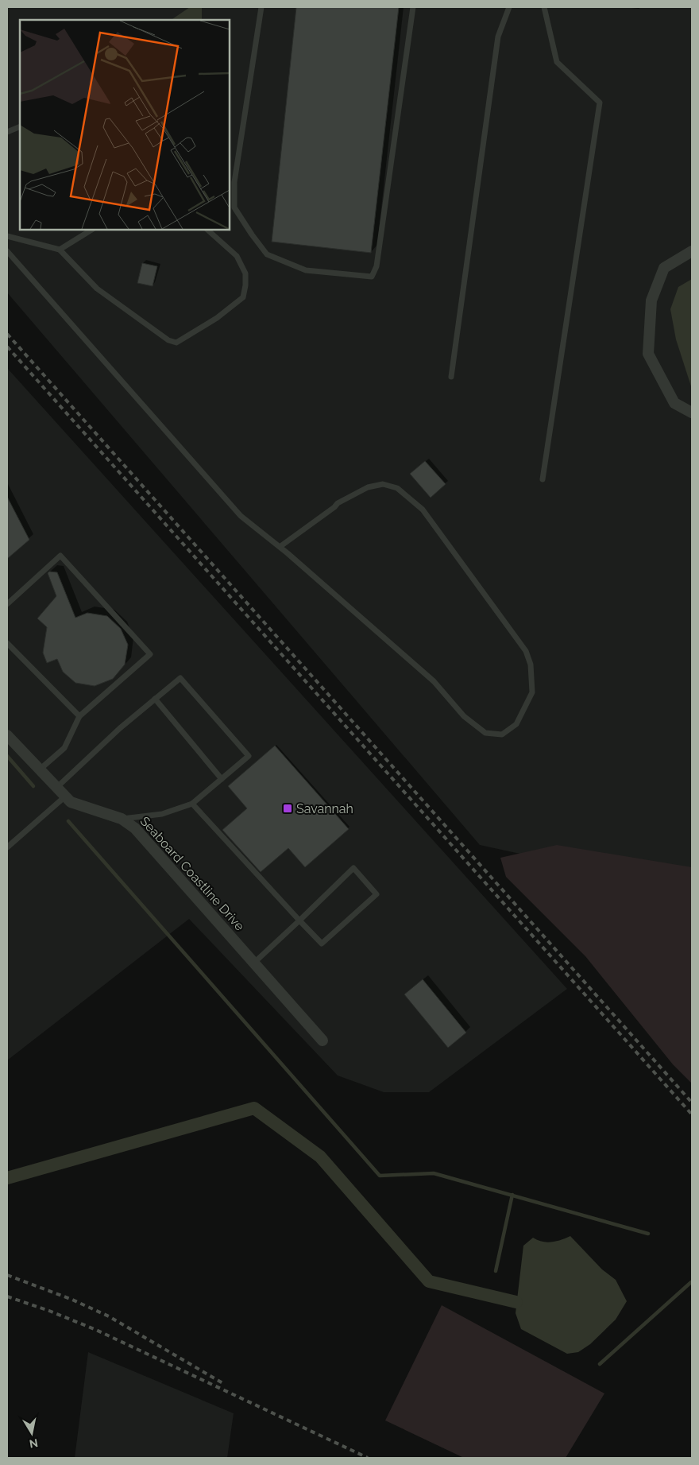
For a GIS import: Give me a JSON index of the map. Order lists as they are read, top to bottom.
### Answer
{
  "streets": {
    "street": ["Seaboard Coastline Drive"]
  },
  "places": {
    "transit": ["Savannah"]
  },
  "north": "bottom"
}
